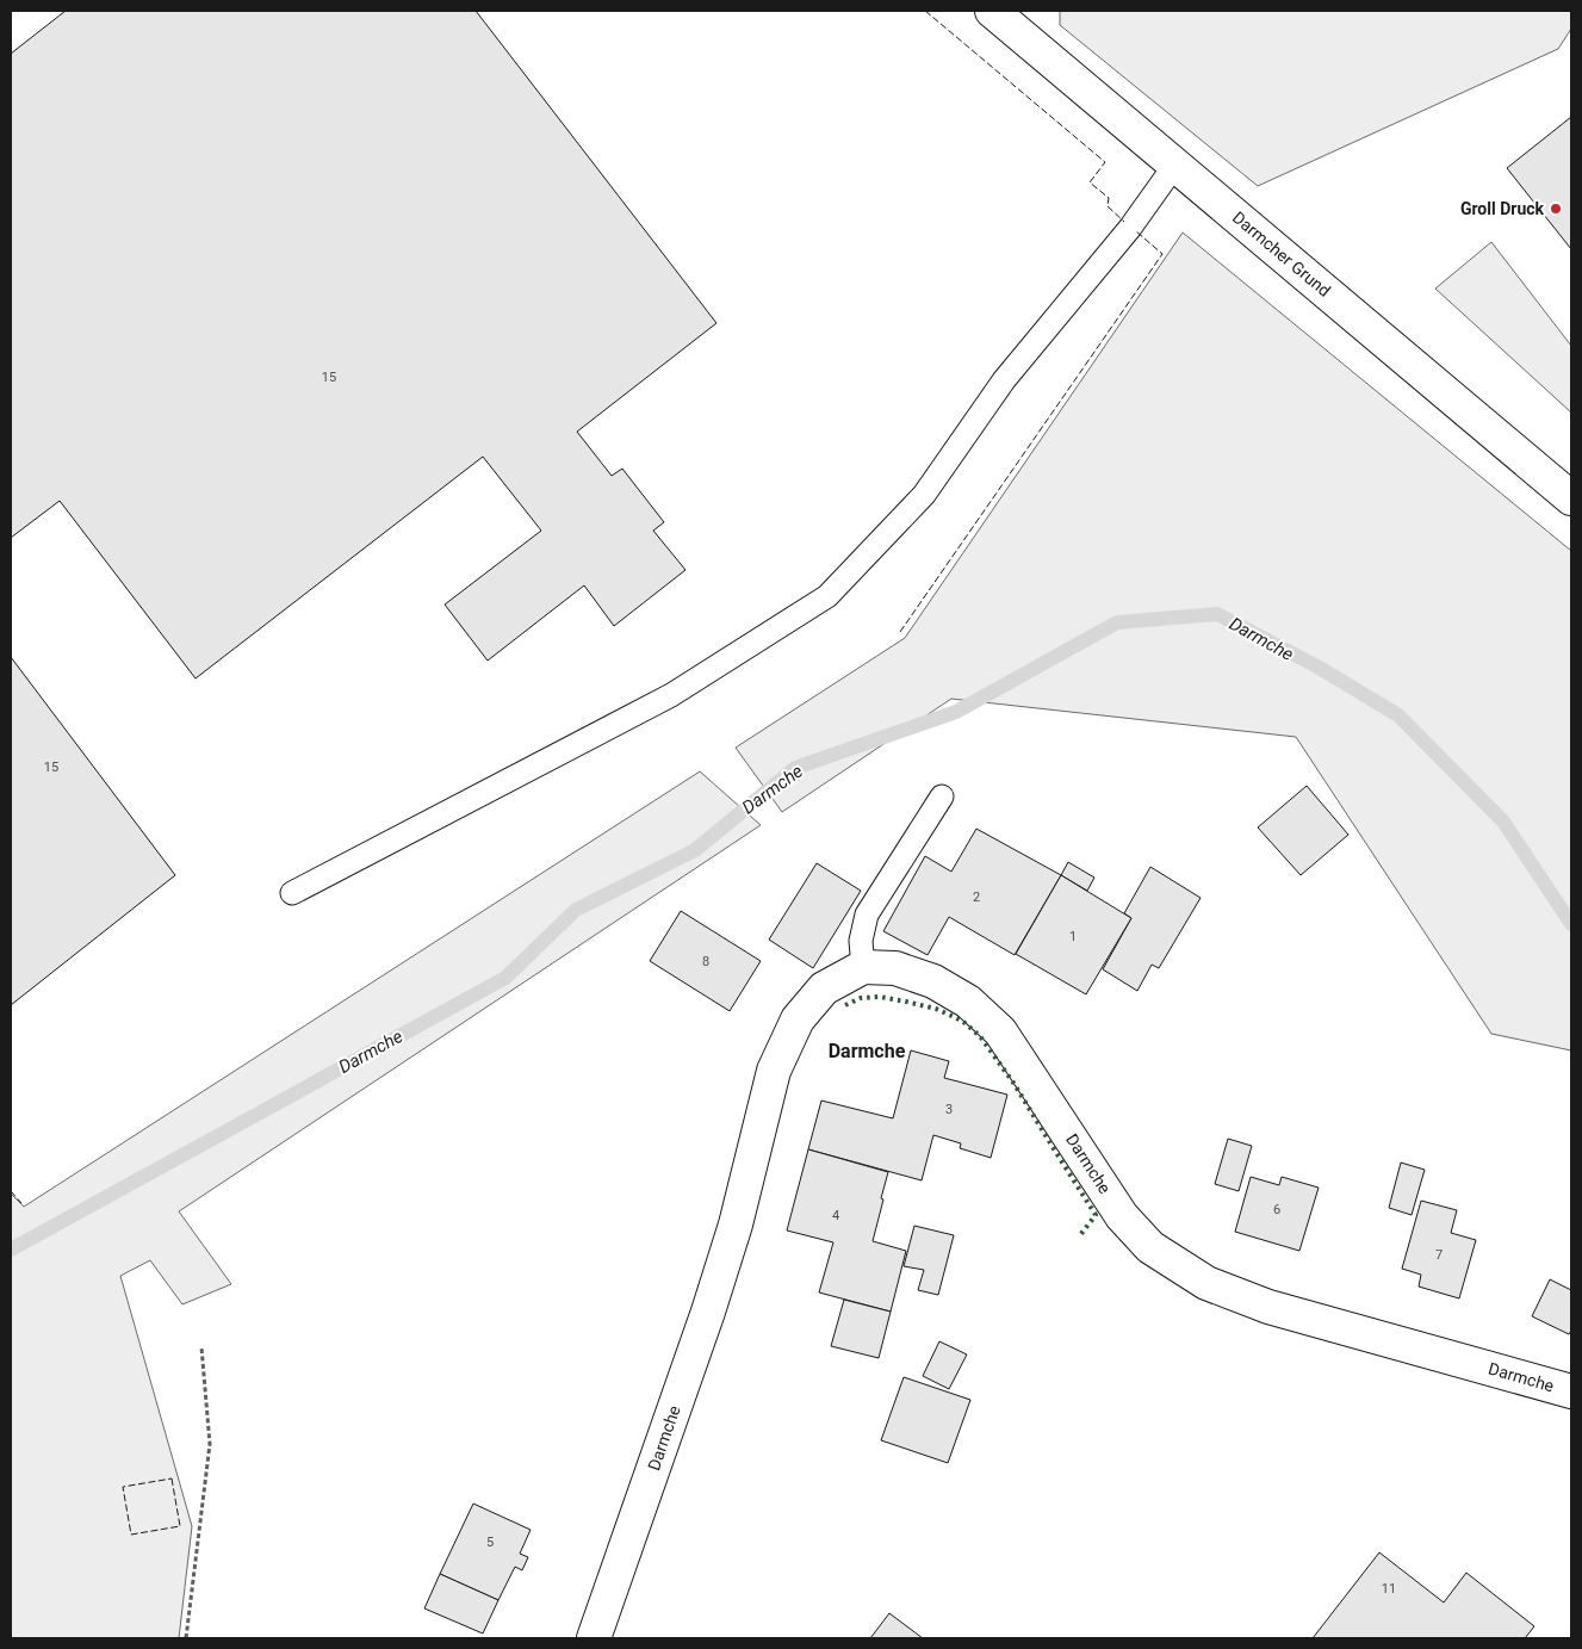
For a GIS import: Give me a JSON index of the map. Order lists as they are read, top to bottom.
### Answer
{
  "streets": {
    "street": ["Darmcher Grund", "Darmche"]
  },
  "districts": ["Darmche"],
  "water": ["Darmche"],
  "places": ["Groll Druck"],
  "house_numbers": [
    "15",
    "15",
    "2",
    "1",
    "8",
    "3",
    "6",
    "4",
    "7",
    "5",
    "11"
  ]
}
